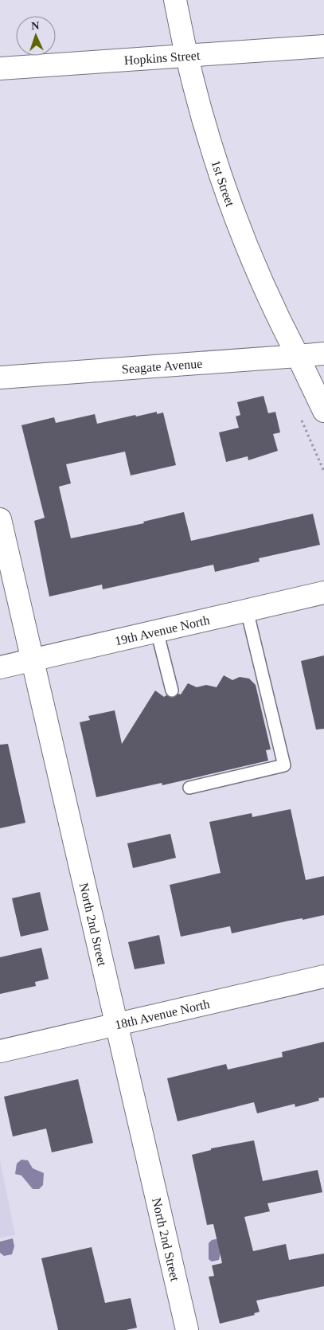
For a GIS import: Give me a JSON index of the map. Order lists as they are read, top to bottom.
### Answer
{
  "streets": {
    "street": [
      "Hopkins Street",
      "1st Street",
      "Seagate Avenue",
      "19th Avenue North",
      "North 2nd Street",
      "18th Avenue North"
    ]
  },
  "crossings": [
    ["Hopkins Street", "1st Street"],
    ["1st Street", "Seagate Avenue"],
    ["19th Avenue North", "North 2nd Street"],
    ["North 2nd Street", "18th Avenue North"]
  ],
  "north": "top"
}
